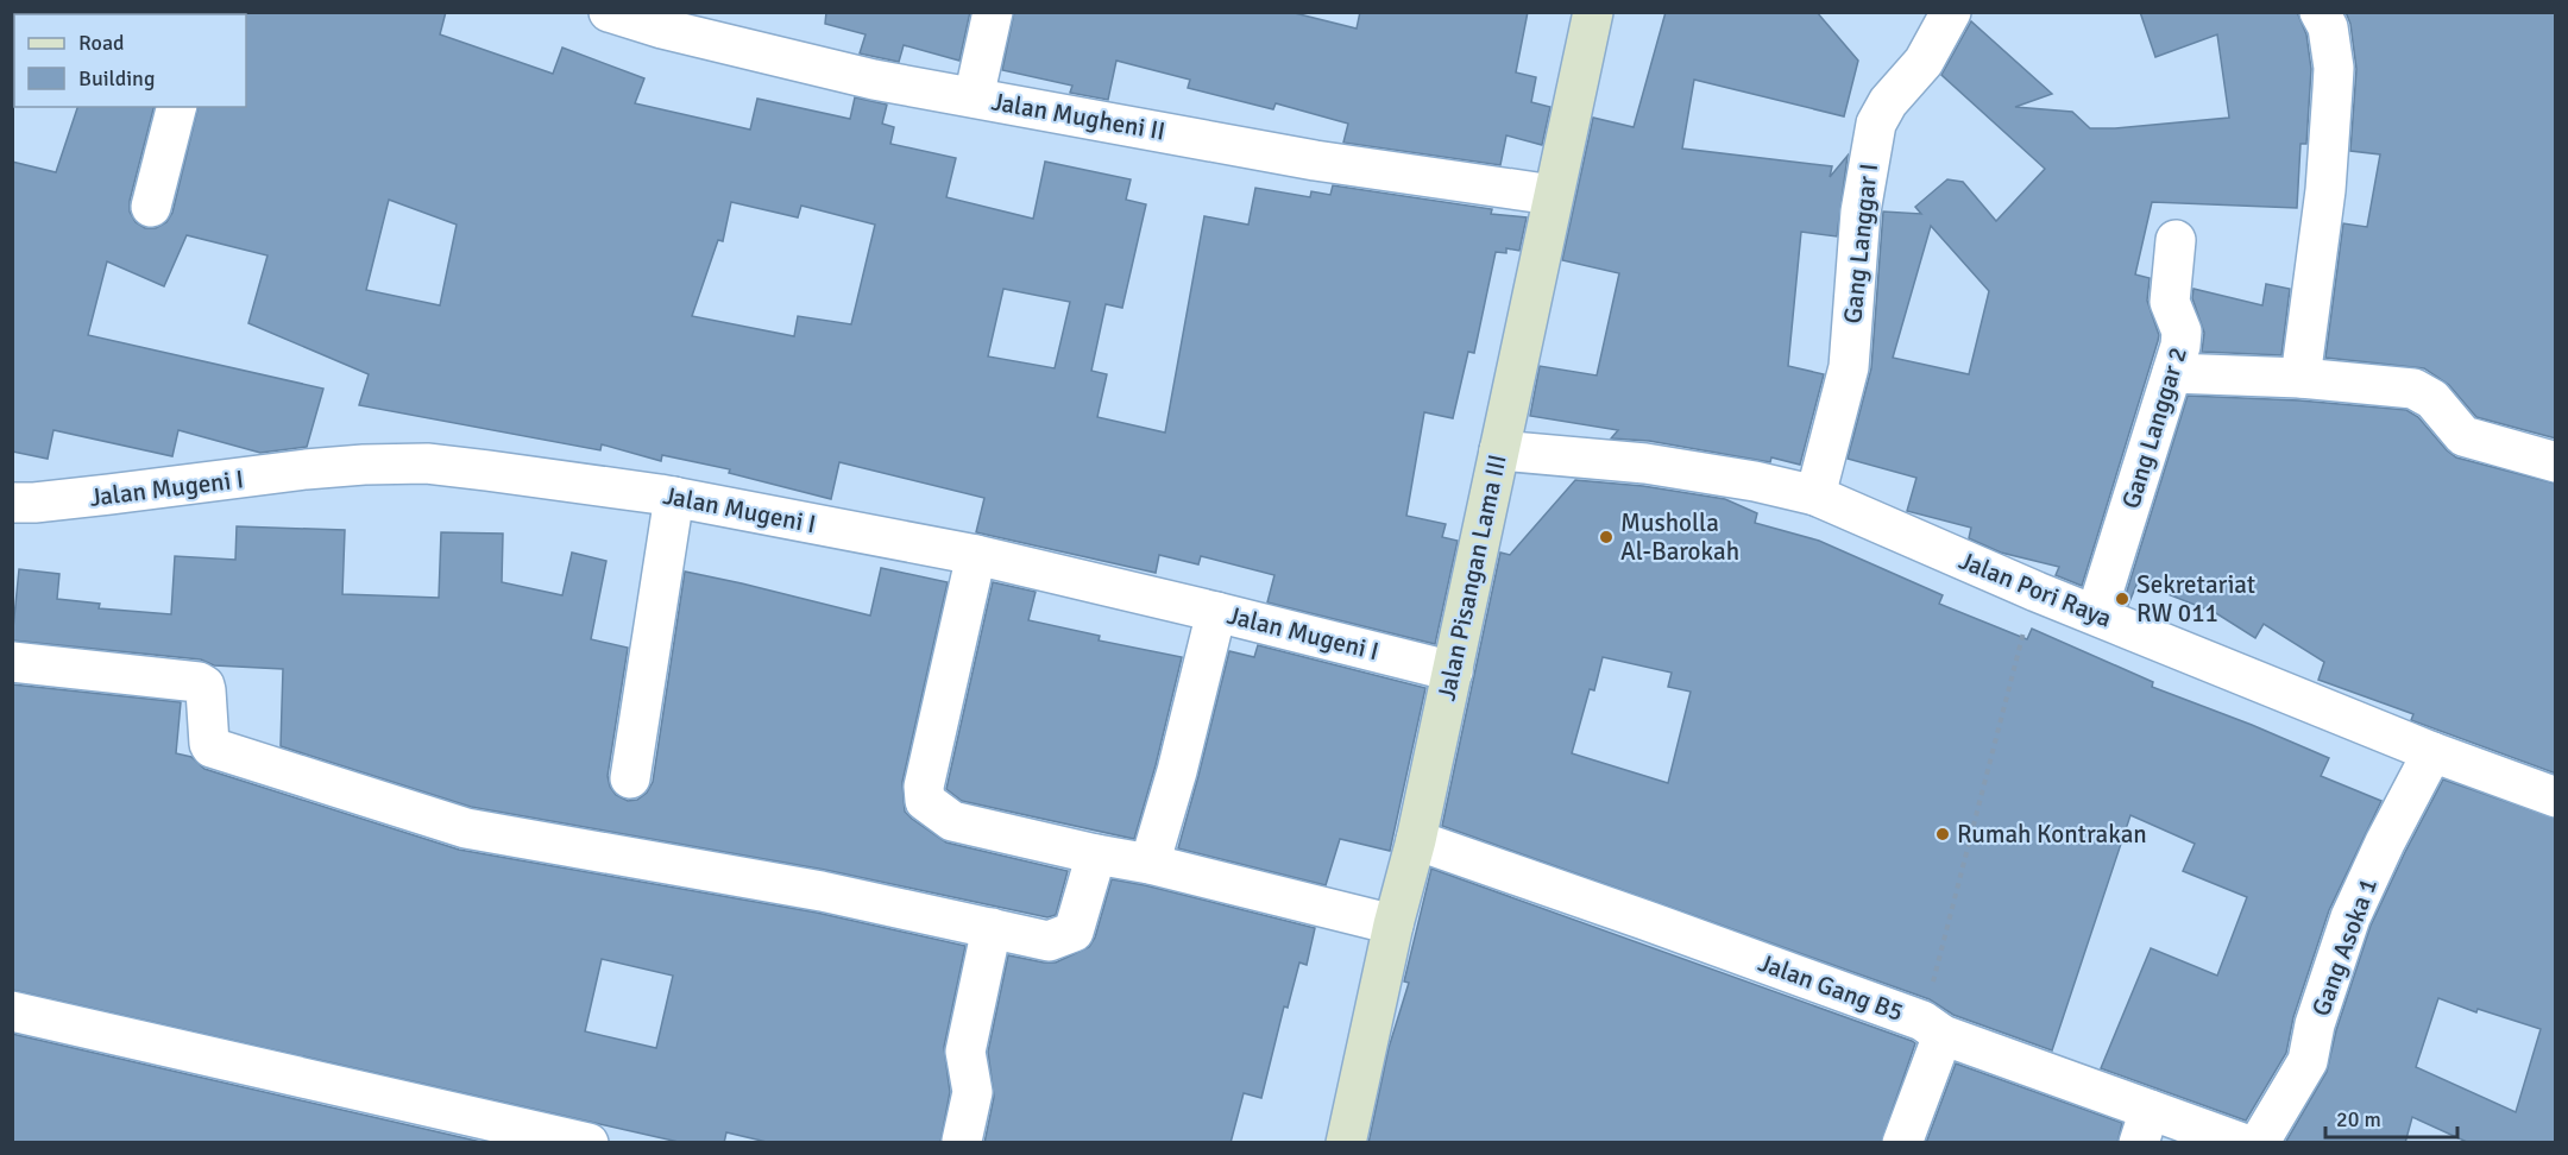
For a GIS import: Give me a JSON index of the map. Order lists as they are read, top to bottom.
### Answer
{
  "streets": {
    "street": [
      "Jalan Mugheni II",
      "Gang Langgar I",
      "Gang Langgar 2",
      "Jalan Mugeni I",
      "Jalan Pisangan Lama III",
      "Jalan Pori Raya",
      "Gang Asoka 1",
      "Jalan Gang B5"
    ]
  },
  "crossings": [
    ["Jalan Mugheni II", "Jalan Pisangan Lama III"],
    ["Gang Langgar I", "Jalan Pori Raya"],
    ["Gang Langgar 2", "Jalan Pori Raya"],
    ["Jalan Mugeni I", "Jalan Pisangan Lama III"],
    ["Jalan Pisangan Lama III", "Jalan Pori Raya"],
    ["Jalan Pisangan Lama III", "Jalan Gang B5"],
    ["Jalan Pori Raya", "Gang Asoka 1"]
  ],
  "places": ["Musholla Al-Barokah", "Sekretariat RW 011", "Rumah Kontrakan"],
  "legend": ["Road", "Building"],
  "scale_bar": "20 m"
}
